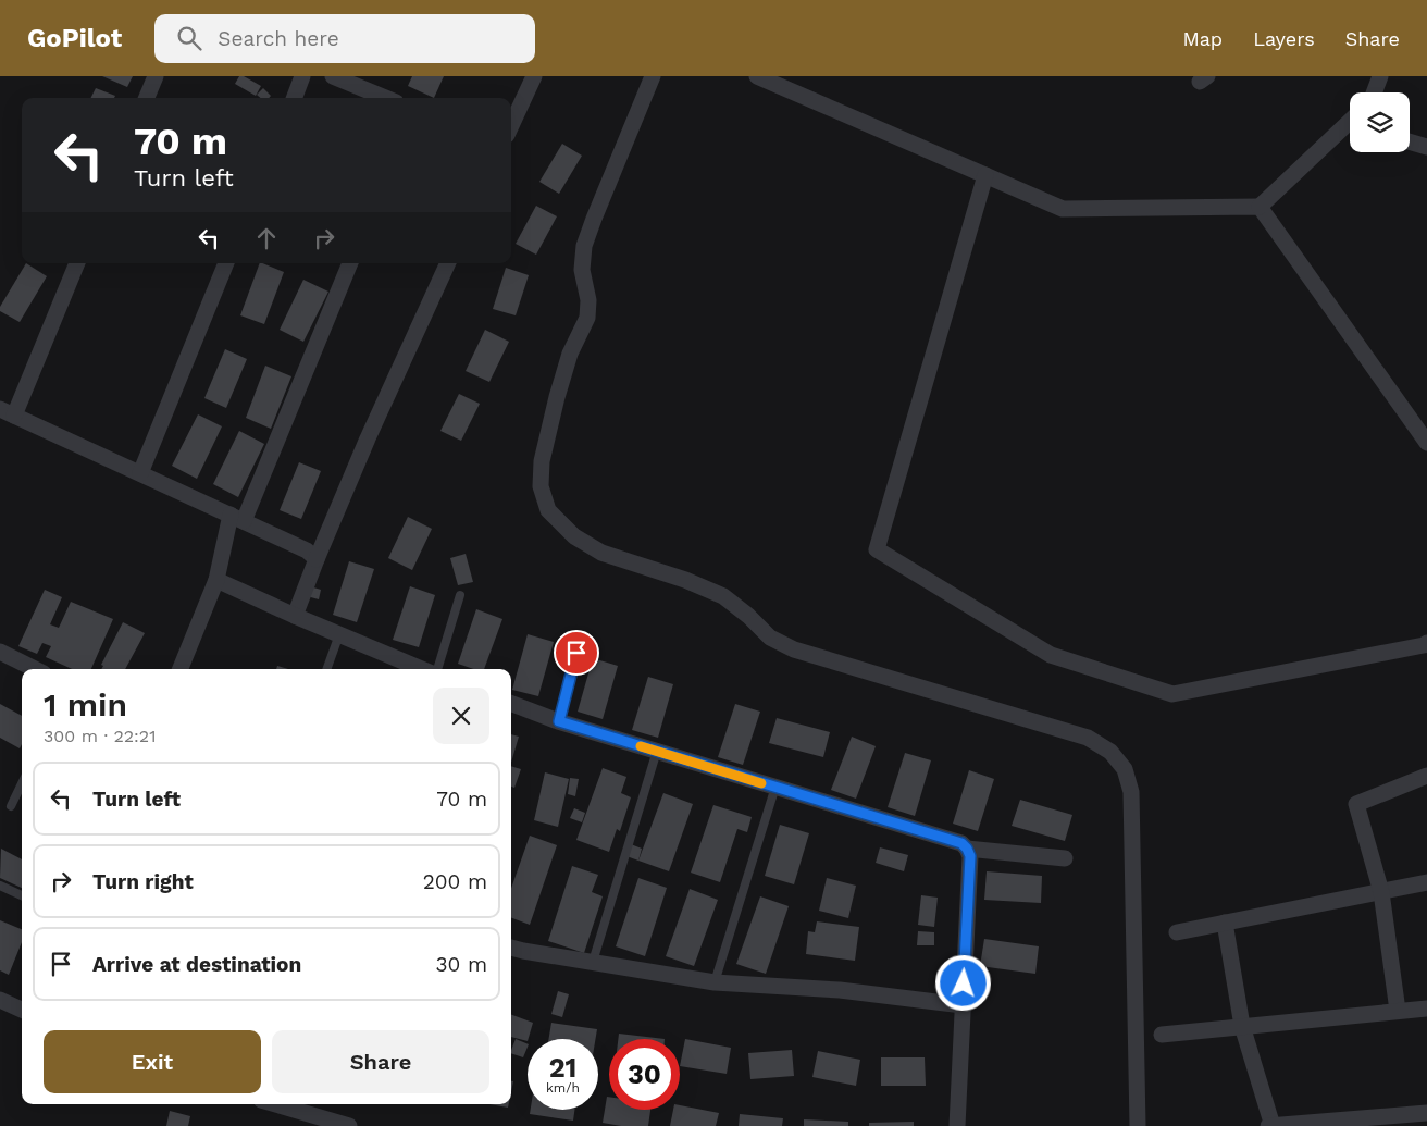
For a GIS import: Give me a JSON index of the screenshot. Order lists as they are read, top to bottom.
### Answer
{
  "page": {
    "header": "GoPilot",
    "search": "Search here",
    "nav": ["Map", "Layers", "Share"],
    "turn": ["70 m", "Turn left"],
    "heading": ["1 min", "300 m · 22:21"],
    "list": [
      {
        "name": "Turn left",
        "value": "70 m"
      },
      {
        "name": "Turn right",
        "value": "200 m"
      },
      {
        "name": "Arrive at destination",
        "value": "30 m"
      }
    ],
    "buttons": ["Exit", "Share"],
    "speed": "21 km/h",
    "limit": "30"
  }
}
